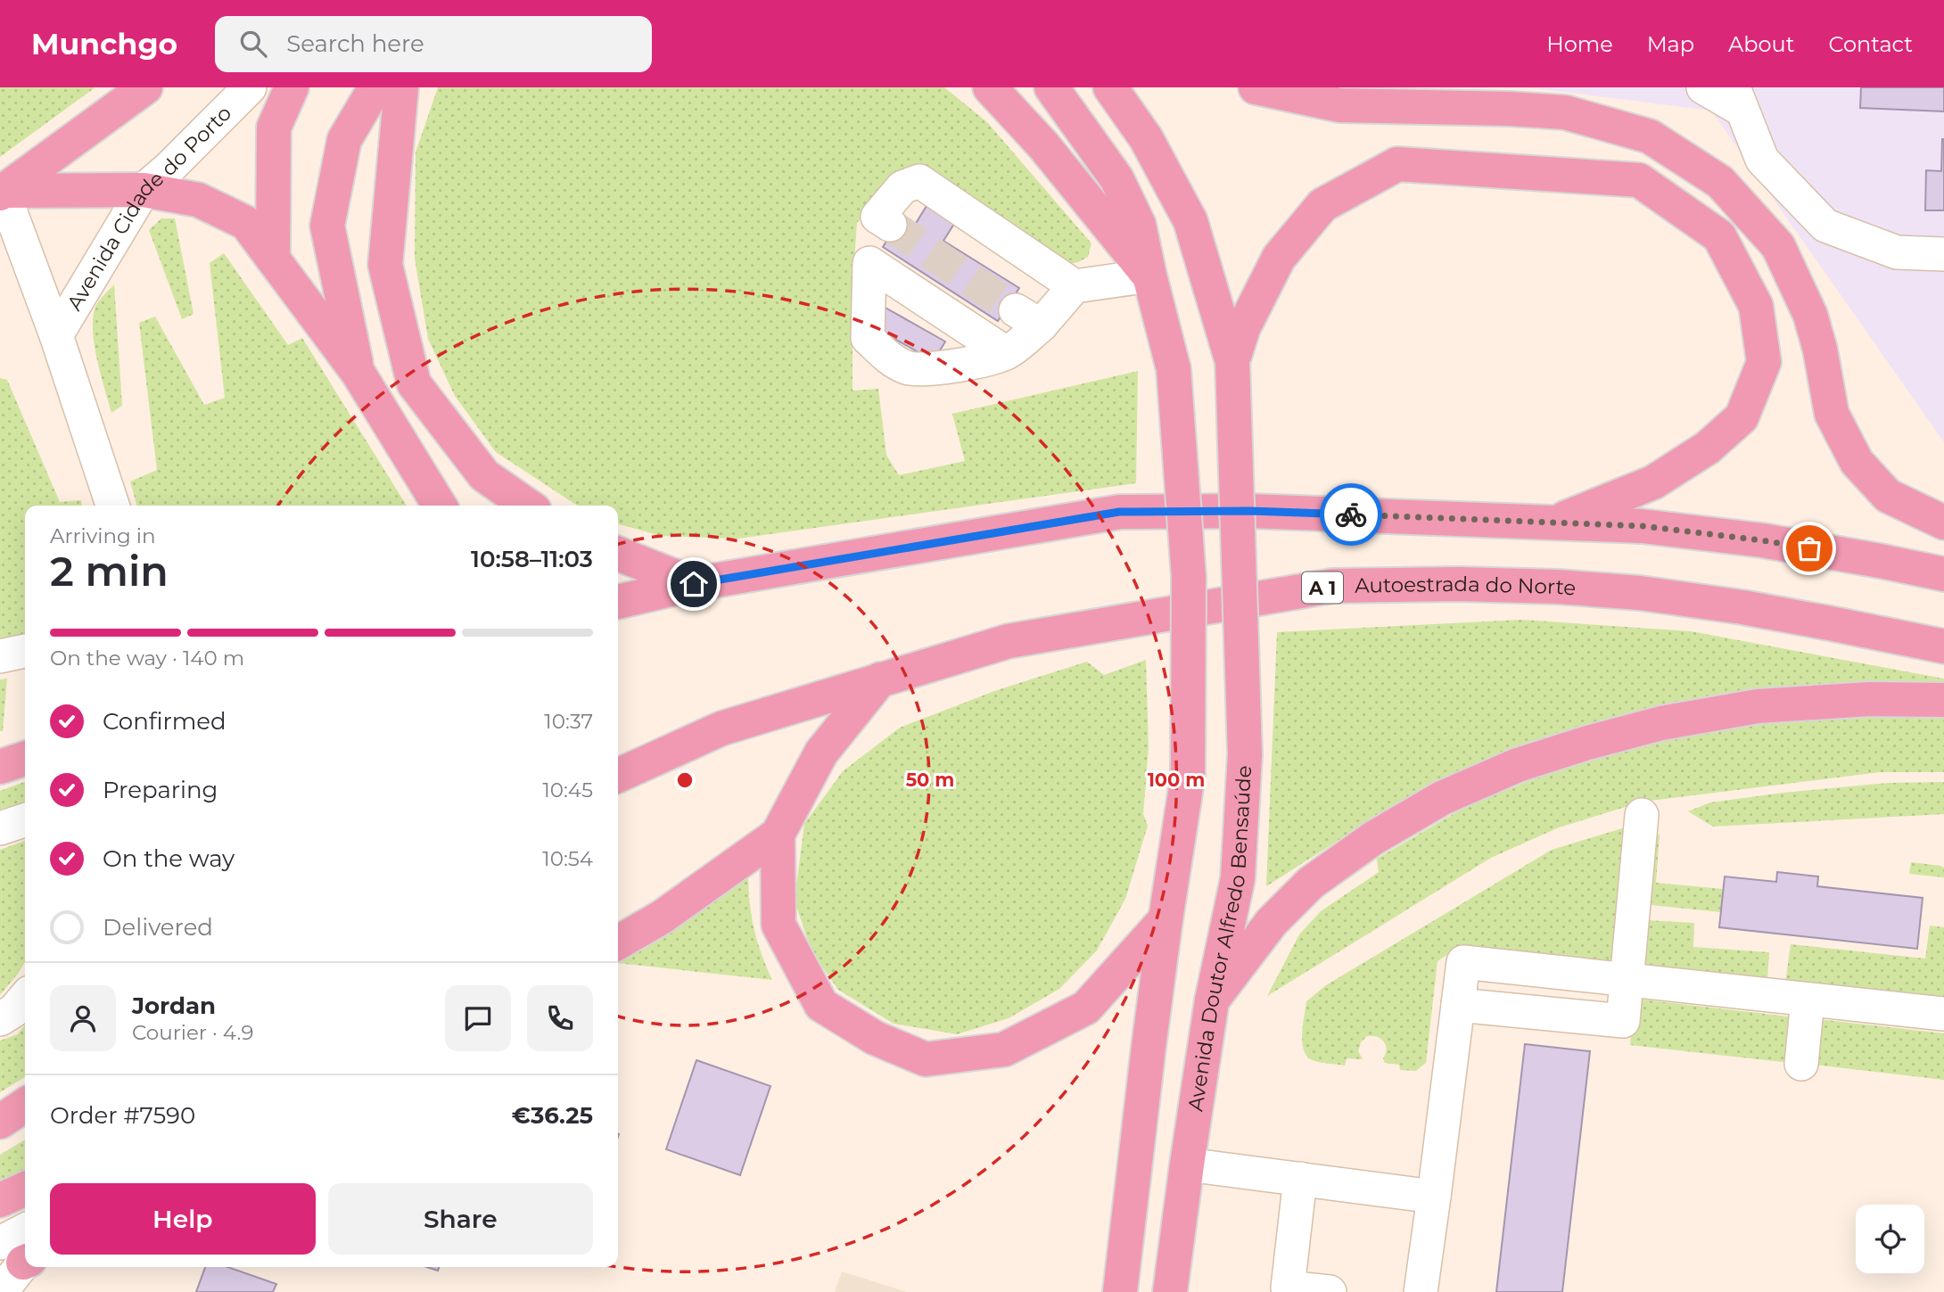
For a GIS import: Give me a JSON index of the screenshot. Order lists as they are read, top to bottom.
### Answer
{
  "streets": {
    "highway": ["A 1", "Autoestrada do Norte", "Avenida Doutor Alfredo Bensaúde"],
    "street": ["Avenida Cidade do Porto"]
  },
  "page": {
    "header": "Munchgo",
    "search": "Search here",
    "nav": [
      "Home",
      "Map",
      "About",
      "Contact"
    ],
    "heading": ["2 min", "Arriving in", "10:58–11:03"],
    "panel": [
      "Jordan",
      "Courier · 4.9",
      "Order #7590",
      "€36.25"
    ],
    "bar": "On the way · 140 m",
    "list": [
      ["Confirmed", "10:37"],
      ["Preparing", "10:45"],
      ["On the way", "10:54"],
      "Delivered"
    ],
    "buttons": ["Help", "Share"]
  },
  "rings": ["50 m", "100 m"]
}
